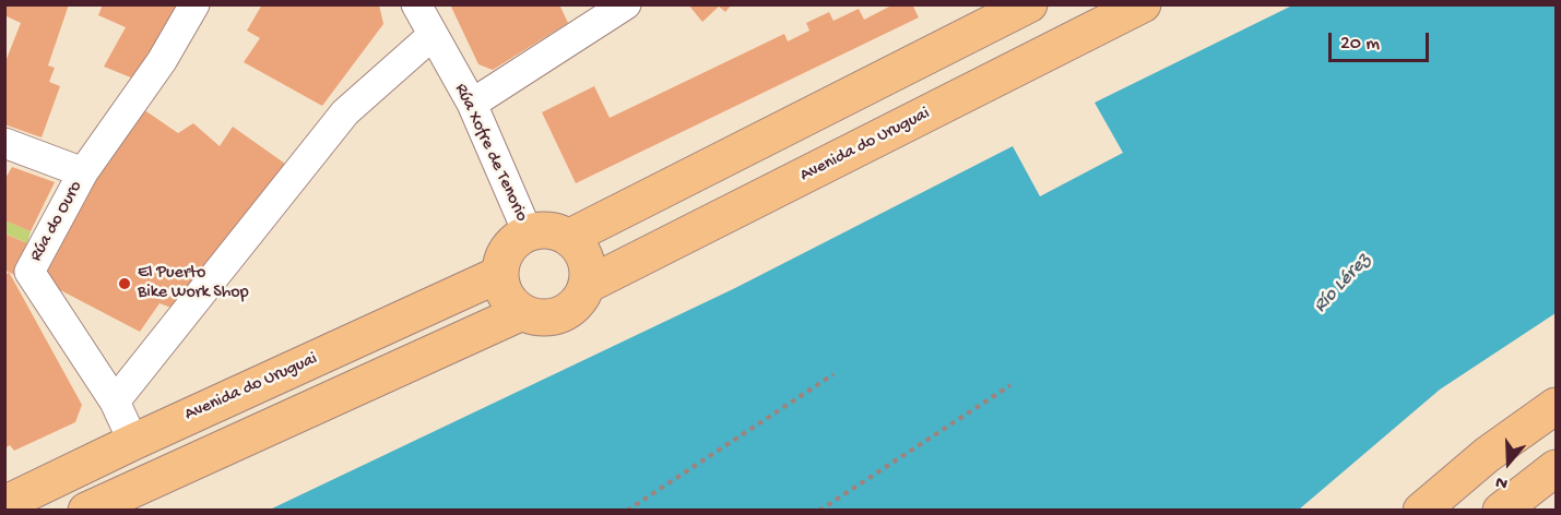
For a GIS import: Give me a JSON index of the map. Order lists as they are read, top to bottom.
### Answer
{
  "streets": {
    "highway": ["Avenida do Uruguai"],
    "street": ["Rúa Xofre de Tenorio", "Rúa do Ouro"]
  },
  "crossings": [
    ["Avenida do Uruguai", "Rúa Xofre de Tenorio"],
    ["Avenida do Uruguai", "Rúa do Ouro"]
  ],
  "water": ["Río Lérez"],
  "places": ["El Puerto Bike Work Shop"],
  "scale_bar": "20 m",
  "north": "bottom"
}
